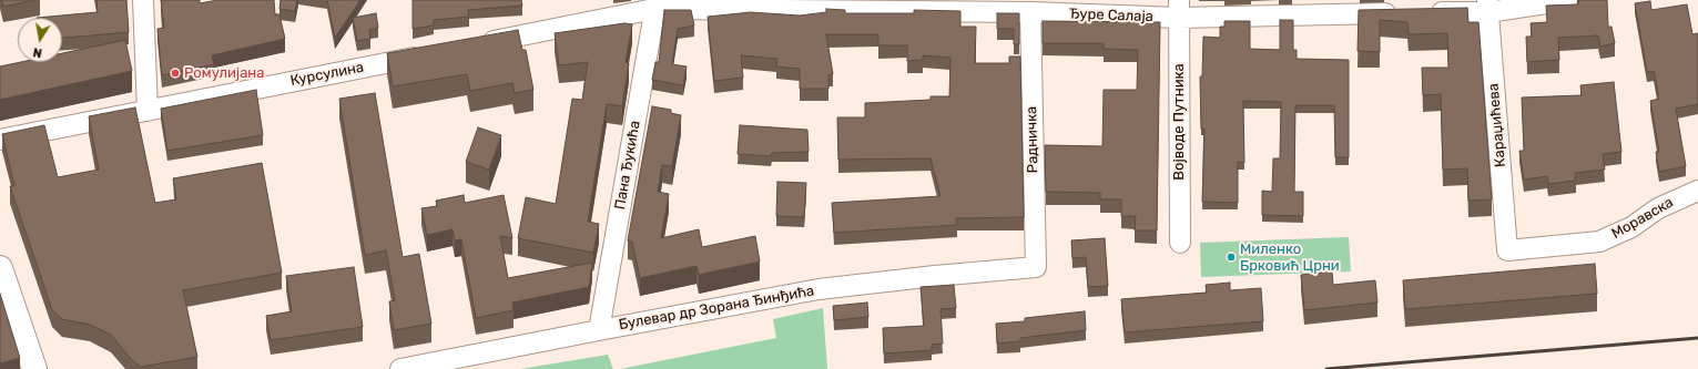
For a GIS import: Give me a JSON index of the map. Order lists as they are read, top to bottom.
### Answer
{
  "streets": {
    "street": [
      "Ђуре Салаја",
      "Курсулина",
      "Војводе Путника",
      "Караџићева",
      "Радничка",
      "Пана Ђукића",
      "Моравска",
      "Булевар др Зорана Ђинђића"
    ]
  },
  "crossings": [
    ["Ђуре Салаја", "Војводе Путника"],
    ["Ђуре Салаја", "Радничка"],
    ["Ђуре Салаја", "Пана Ђукића"],
    ["Караџићева", "Моравска"],
    ["Радничка", "Булевар др Зорана Ђинђића"],
    ["Пана Ђукића", "Булевар др Зорана Ђинђића"]
  ],
  "places": ["Ромулијана", "Миленко Брковић Црни"],
  "north": "bottom"
}
